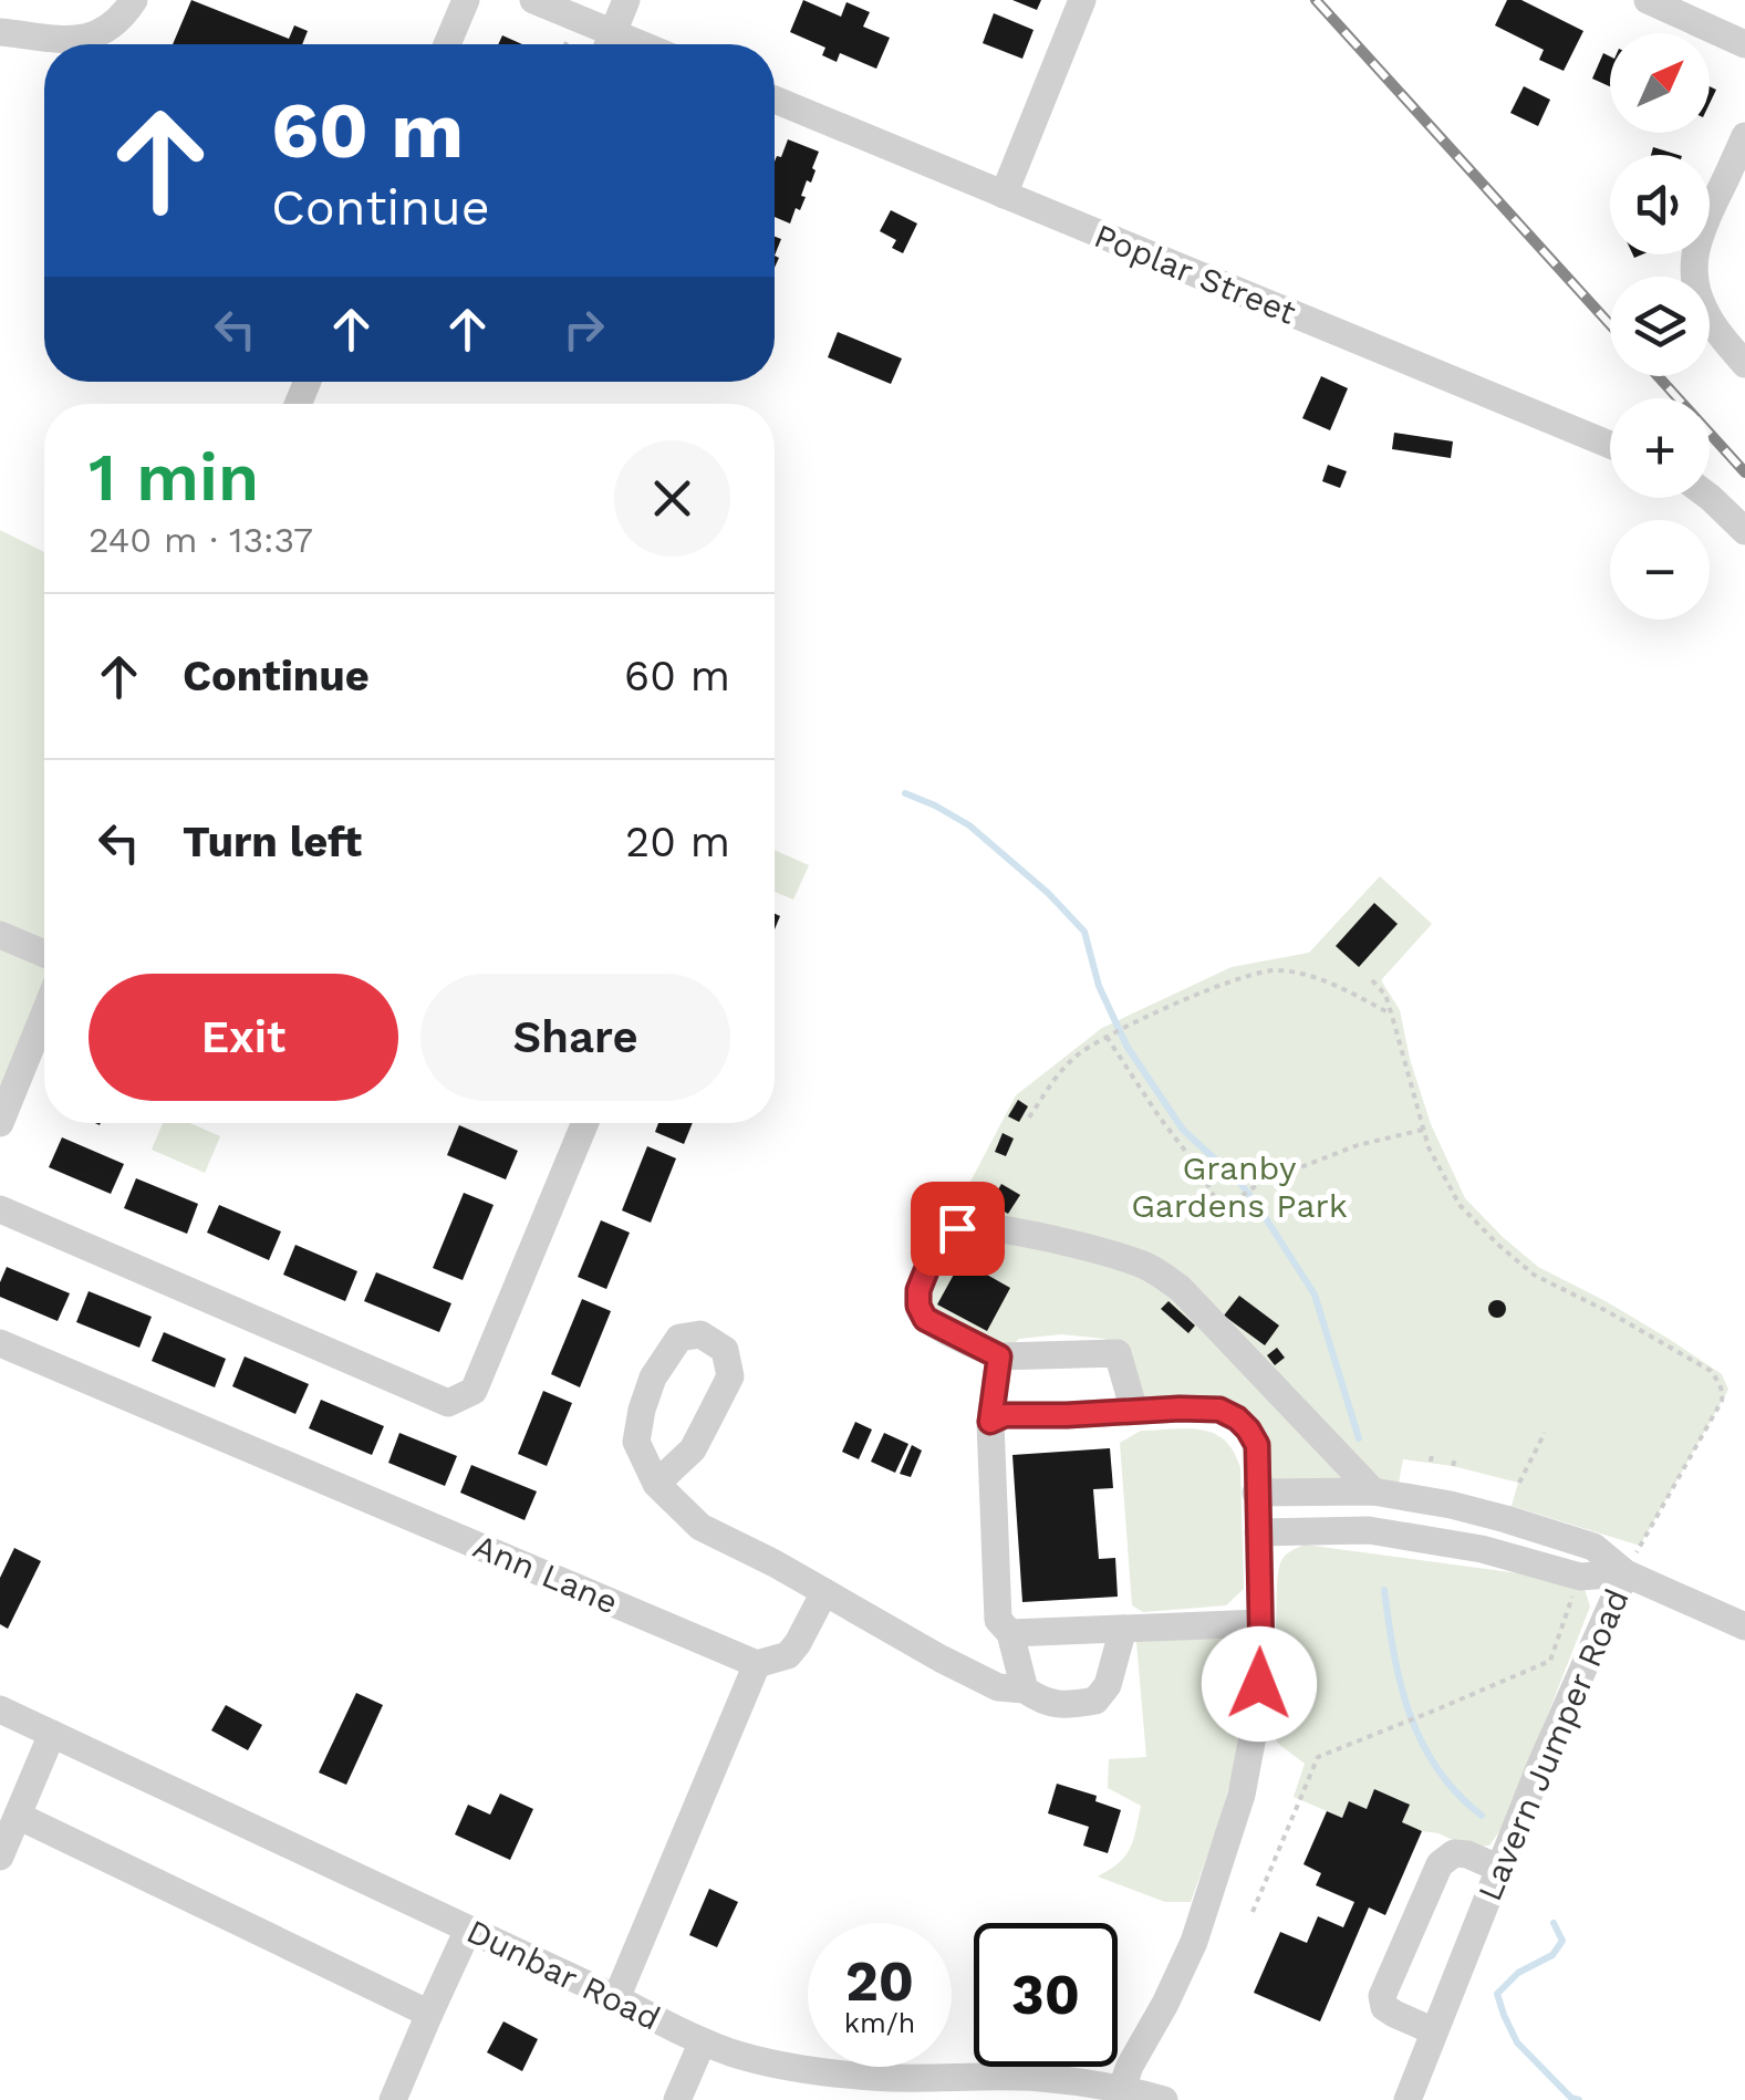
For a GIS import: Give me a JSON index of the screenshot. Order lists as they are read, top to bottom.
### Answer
{
  "streets": {
    "street": [
      "Poplar Street",
      "Ann Lane",
      "Lavern Jumper Road",
      "Dunbar Road"
    ]
  },
  "parks": ["Granby Gardens Park"],
  "north": "top right",
  "page": {
    "map_buttons": ["+", "−"],
    "turn": ["60 m", "Continue"],
    "heading": ["1 min", "240 m · 13:37"],
    "list": [
      {
        "name": "Continue",
        "value": "60 m"
      },
      {
        "name": "Turn left",
        "value": "20 m"
      }
    ],
    "buttons": ["Exit", "Share"],
    "speed": "20 km/h",
    "limit": "30"
  }
}
